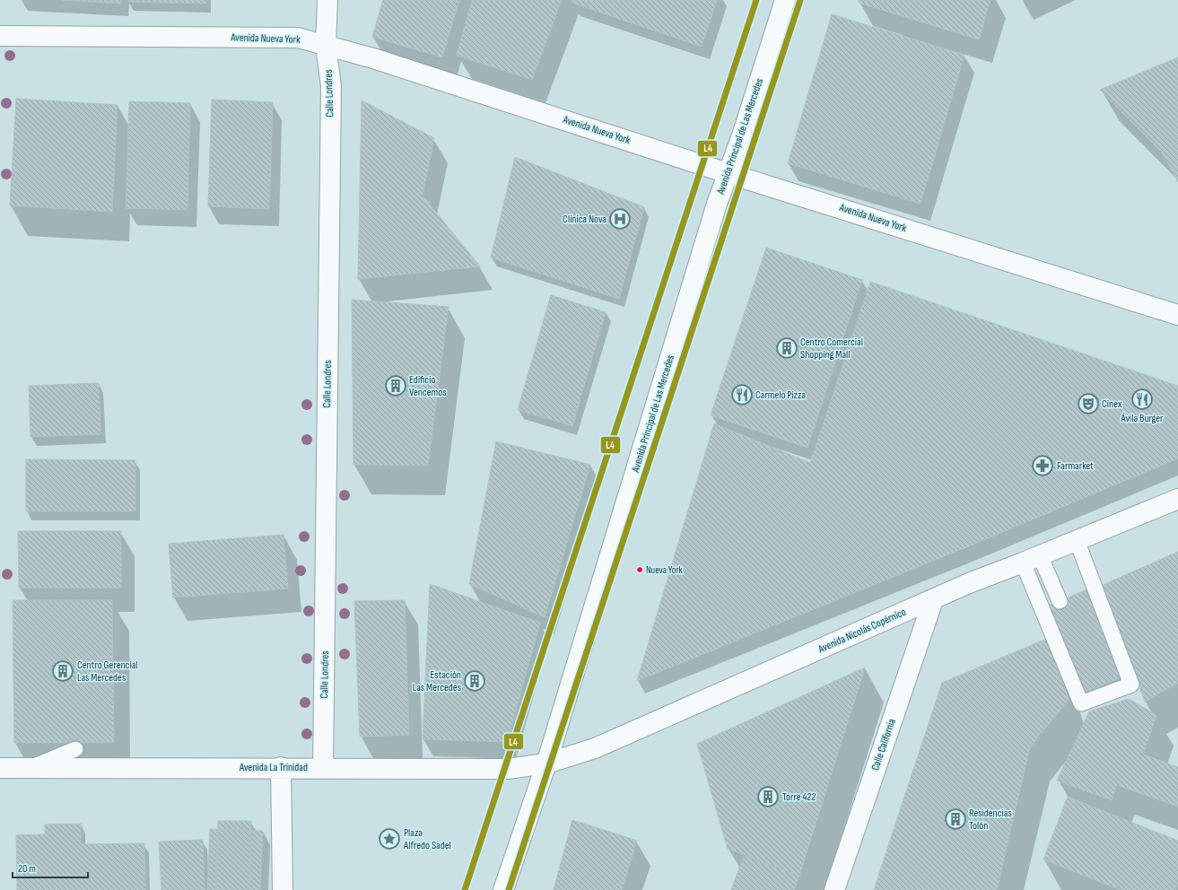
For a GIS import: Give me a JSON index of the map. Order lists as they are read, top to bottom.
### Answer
{
  "streets": {
    "street": [
      "Avenida Nueva York",
      "Calle Londres",
      "Avenida Principal de Las Mercedes",
      "Avenida Nicolás Copérnico",
      "Calle California",
      "Avenida La Trinidad"
    ]
  },
  "crossings": [
    ["Avenida Nueva York", "Calle Londres"],
    ["Avenida Nueva York", "Avenida Principal de Las Mercedes"],
    ["Calle Londres", "Avenida La Trinidad"],
    ["Avenida Principal de Las Mercedes", "Avenida Nicolás Copérnico"],
    ["Avenida Principal de Las Mercedes", "Avenida La Trinidad"],
    ["Avenida Nicolás Copérnico", "Calle California"],
    ["Avenida Nicolás Copérnico", "Avenida La Trinidad"]
  ],
  "places": {
    "hospital": ["Clínica Nova"],
    "building": [
      "Centro Comercial Shopping Mall",
      "Edificio Vencemos",
      "Centro Gerencial Las Mercedes",
      "Estación Las Mercedes",
      "Torre 422",
      "Residencias Tolón"
    ],
    "restaurant": ["Carmelo Pizza", "Ávila Burger"],
    "theatre": ["Cinex"],
    "pharmacy": ["Farmarket"],
    "other": ["Nueva York"],
    "place": ["Plaza Alfredo Sadel"]
  },
  "lines": ["transit line L4"],
  "scale_bar": "20 m"
}
